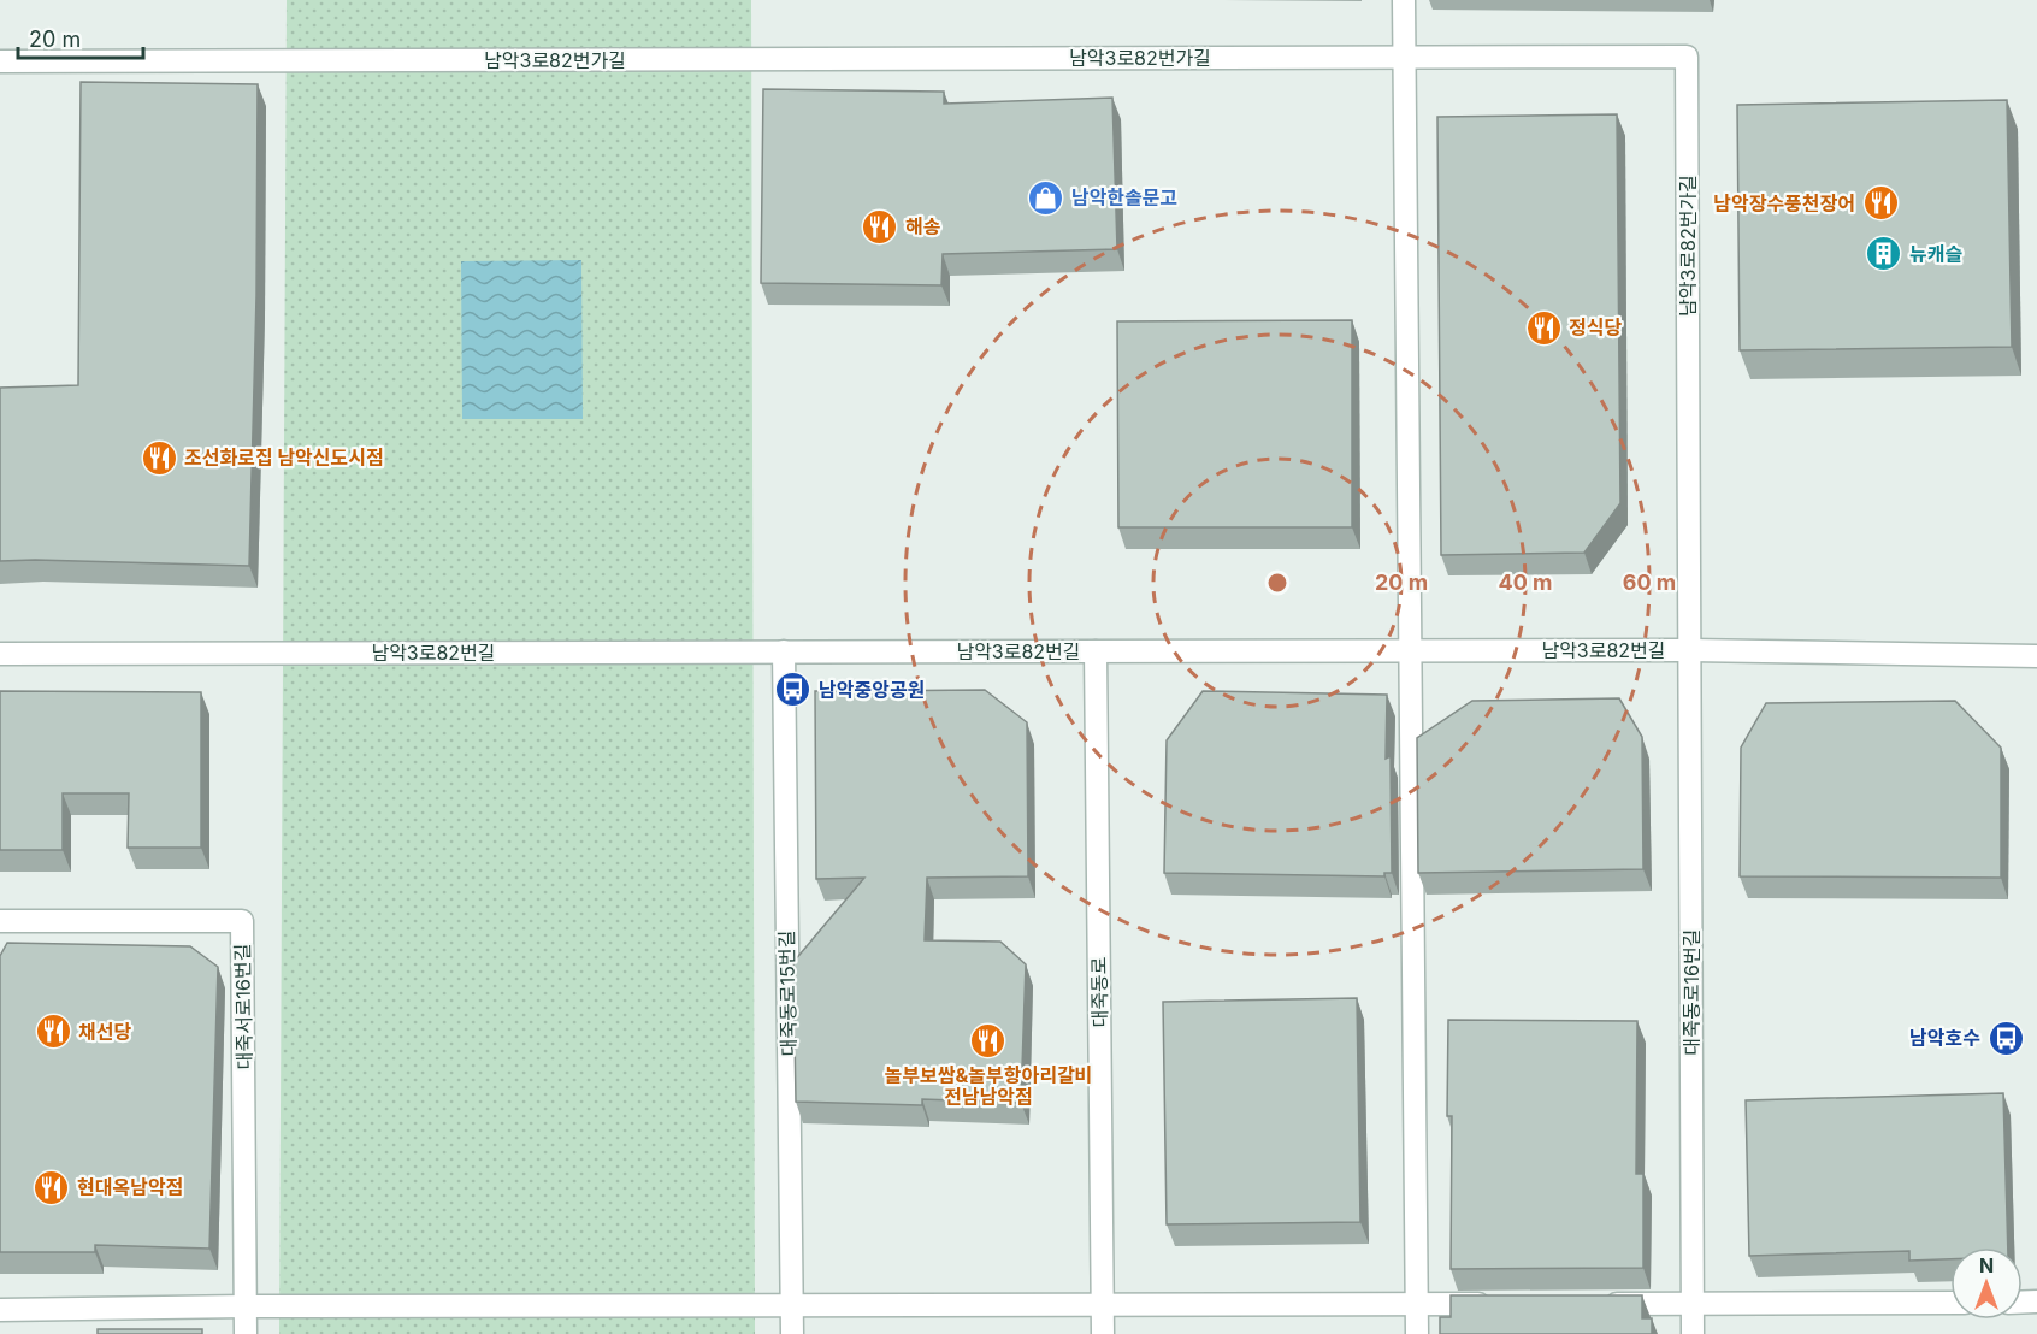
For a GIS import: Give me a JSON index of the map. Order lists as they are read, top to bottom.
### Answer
{
  "streets": {
    "street": [
      "남악3로82번가길",
      "남악3로82번길",
      "대죽동로",
      "대죽동로16번길",
      "대죽동로15번길",
      "대죽서로16번길"
    ]
  },
  "crossings": [
    ["남악3로82번가길", "남악3로82번길"],
    ["남악3로82번가길", "대죽동로16번길"],
    ["남악3로82번길", "대죽동로"],
    ["남악3로82번길", "대죽동로16번길"],
    ["남악3로82번길", "대죽동로15번길"]
  ],
  "places": {
    "shop": ["남악한솔문고"],
    "restaurant": [
      "남악장수풍천장어",
      "해송",
      "정식당",
      "조선화로집 남악신도시점",
      "채선당",
      "놀부보쌈&놀부항아리갈비 전남남악점",
      "현대옥남악점"
    ],
    "building": ["뉴캐슬"],
    "bus stop": ["남악중앙공원", "남악호수"]
  },
  "scale_bar": "20 m",
  "north": "top",
  "rings": ["20 m", "40 m", "60 m"]
}
